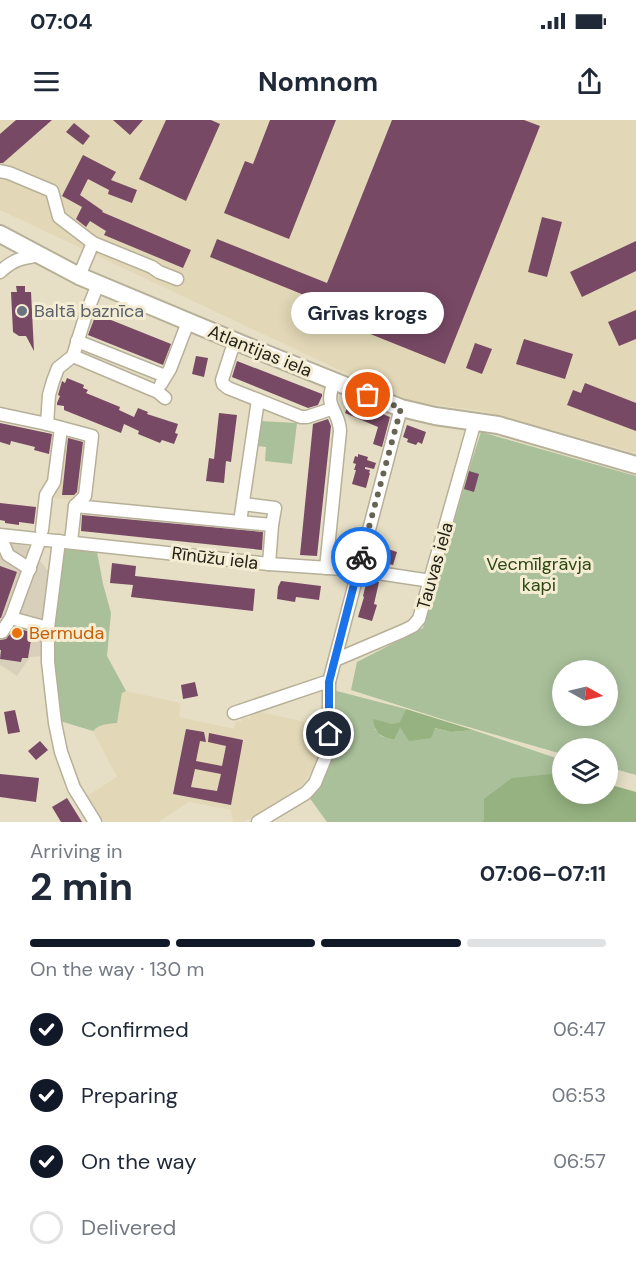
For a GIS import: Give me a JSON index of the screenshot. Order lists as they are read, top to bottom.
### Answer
{
  "streets": {
    "main road": ["Atlantijas iela"],
    "street": ["Rīnūžu iela", "Tauvas iela"]
  },
  "crossings": [
    ["Atlantijas iela", "Tauvas iela"],
    ["Rīnūžu iela", "Tauvas iela"]
  ],
  "parks": ["Vecmīlgrāvja kapi"],
  "places": ["Baltā baznīca", "Grīvas krogs", "Bermuda"],
  "north": "right",
  "page": {
    "status": "07:04",
    "header": "Nomnom",
    "bubble": "Grīvas krogs",
    "heading": ["2 min", "Arriving in", "07:06–07:11"],
    "bar": "On the way · 130 m",
    "list": [
      ["Confirmed", "06:47"],
      ["Preparing", "06:53"],
      ["On the way", "06:57"],
      "Delivered"
    ]
  }
}
